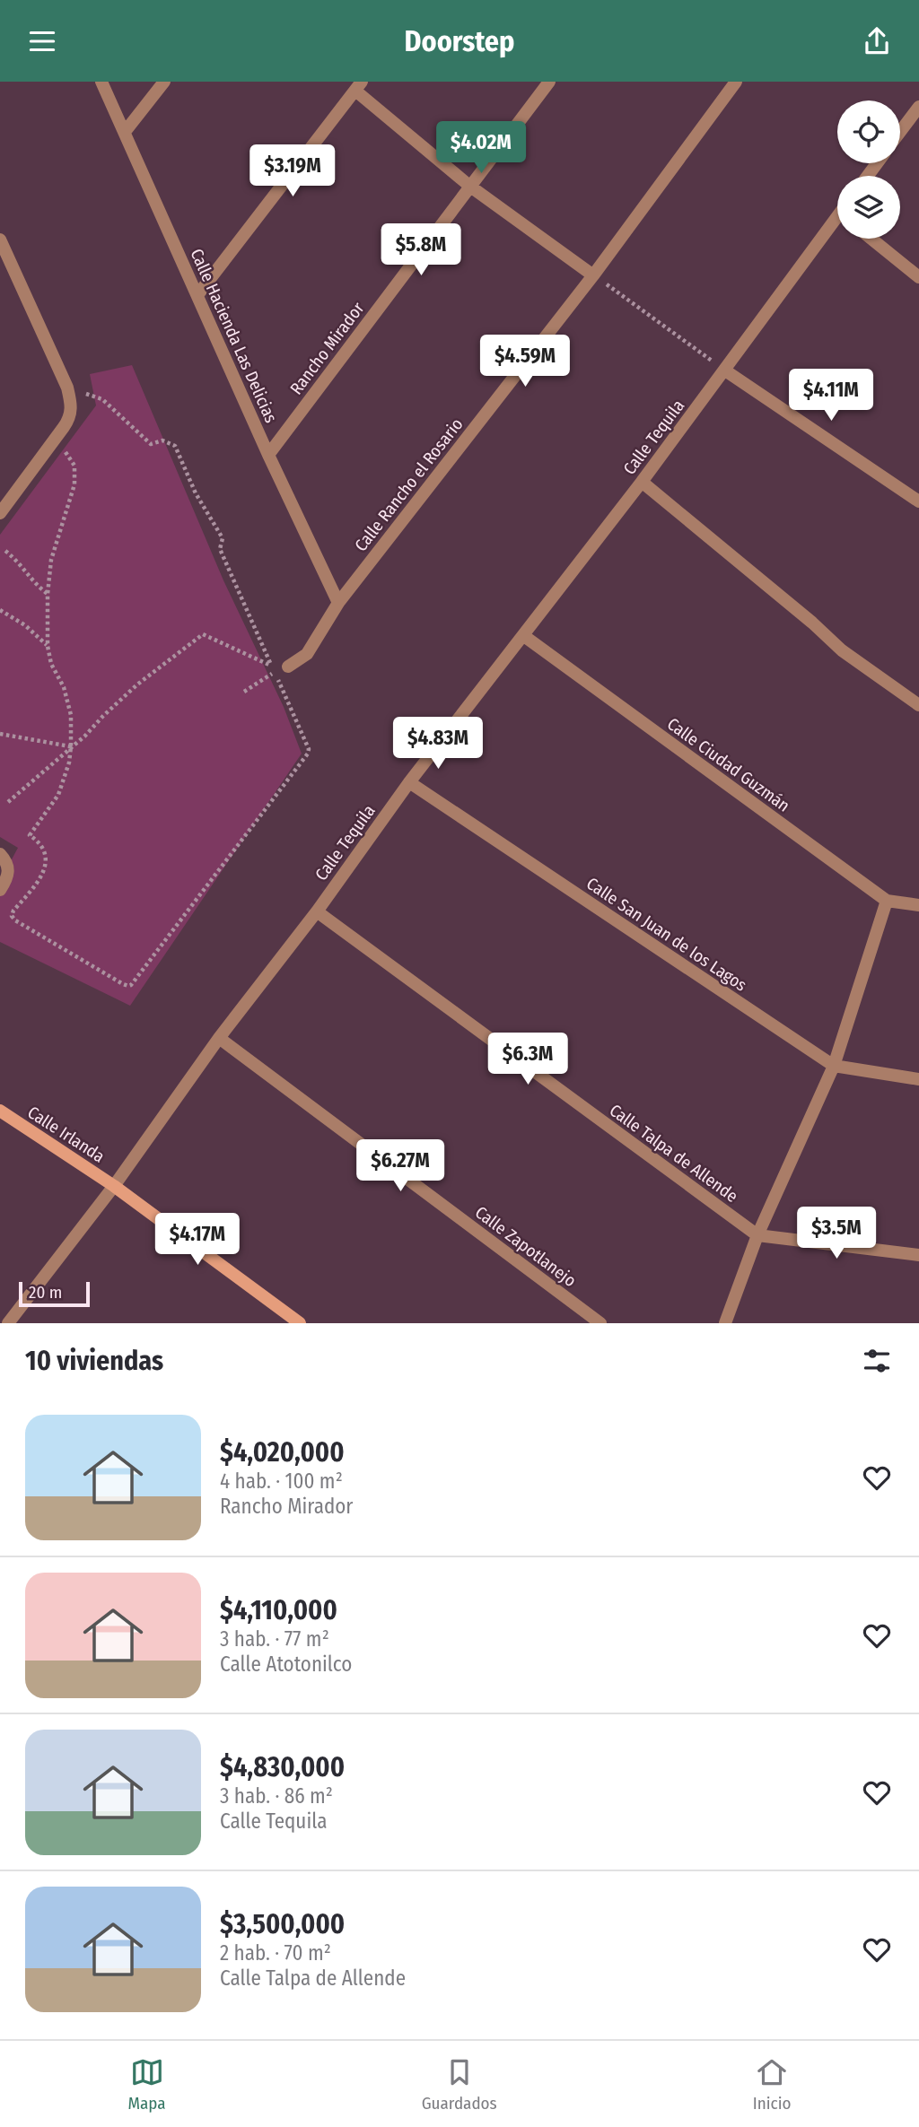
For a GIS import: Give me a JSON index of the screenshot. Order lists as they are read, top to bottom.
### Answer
{
  "streets": {
    "street": [
      "Calle Hacienda Las Delicias",
      "Rancho Mirador",
      "Calle Tequila",
      "Calle Rancho el Rosario",
      "Calle Ciudad Guzmán",
      "Calle San Juan de los Lagos",
      "Calle Irlanda",
      "Calle Talpa de Allende",
      "Calle Zapotlanejo"
    ]
  },
  "crossings": [
    ["Calle Hacienda Las Delicias", "Rancho Mirador"],
    ["Calle Hacienda Las Delicias", "Calle Rancho el Rosario"],
    ["Calle Tequila", "Calle Ciudad Guzmán"],
    ["Calle Tequila", "Calle San Juan de los Lagos"],
    ["Calle Tequila", "Calle Irlanda"],
    ["Calle Tequila", "Calle Talpa de Allende"],
    ["Calle Tequila", "Calle Zapotlanejo"]
  ],
  "scale_bar": "20 m",
  "page": {
    "header": "Doorstep",
    "price": [
      "$4.02M",
      "$3.19M",
      "$5.8M",
      "$4.59M",
      "$4.11M",
      "$4.83M",
      "$6.3M",
      "$6.27M",
      "$3.5M",
      "$4.17M"
    ],
    "scale": "20 m",
    "heading": "10 viviendas",
    "list": [
      {
        "name": "$4,020,000",
        "note": "4 hab. · 100 m² · Rancho Mirador"
      },
      {
        "name": "$4,110,000",
        "note": "3 hab. · 77 m² · Calle Atotonilco"
      },
      {
        "name": "$4,830,000",
        "note": "3 hab. · 86 m² · Calle Tequila"
      },
      {
        "name": "$3,500,000",
        "note": "2 hab. · 70 m² · Calle Talpa de Allende"
      }
    ],
    "tabs": ["Mapa", "Guardados", "Inicio"]
  }
}
